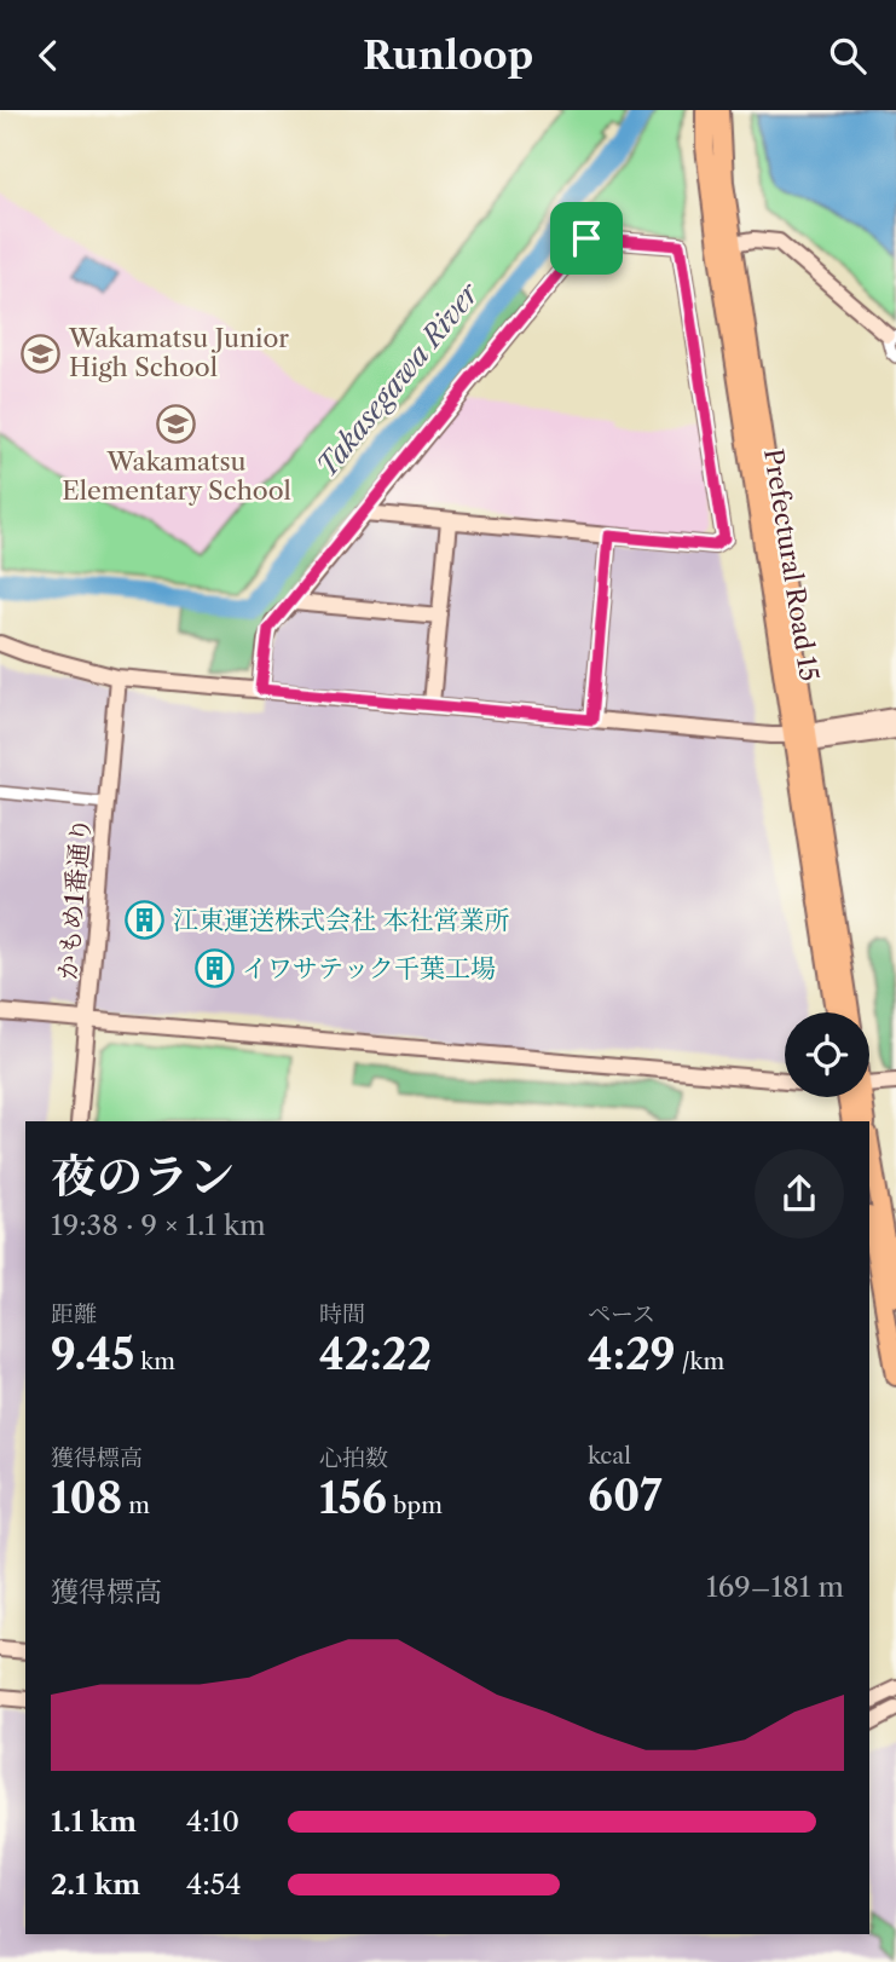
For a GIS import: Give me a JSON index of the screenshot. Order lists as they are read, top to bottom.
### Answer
{
  "streets": {
    "main road": ["Prefectural Road 15"],
    "street": ["かもめ1番通り"]
  },
  "water": ["Takasegawa River"],
  "places": {
    "school or university": ["Wakamatsu Junior High School", "Wakamatsu Elementary School"],
    "building": ["江東運送株式会社 本社営業所", "イワサテック千葉工場"]
  },
  "page": {
    "header": "Runloop",
    "heading": ["夜のラン", "19:38 · 9 × 1.1 km"],
    "stats": [
      ["距離", "9.45 km"],
      ["時間", "42:22"],
      ["ペース", "4:29 /km"],
      ["獲得標高", "108 m"],
      ["心拍数", "156 bpm"],
      ["kcal", "607"]
    ],
    "chart": ["獲得標高", "169–181 m"],
    "list": [
      {
        "name": "1.1 km",
        "note": "4:10"
      },
      {
        "name": "2.1 km",
        "note": "4:54"
      }
    ]
  }
}
